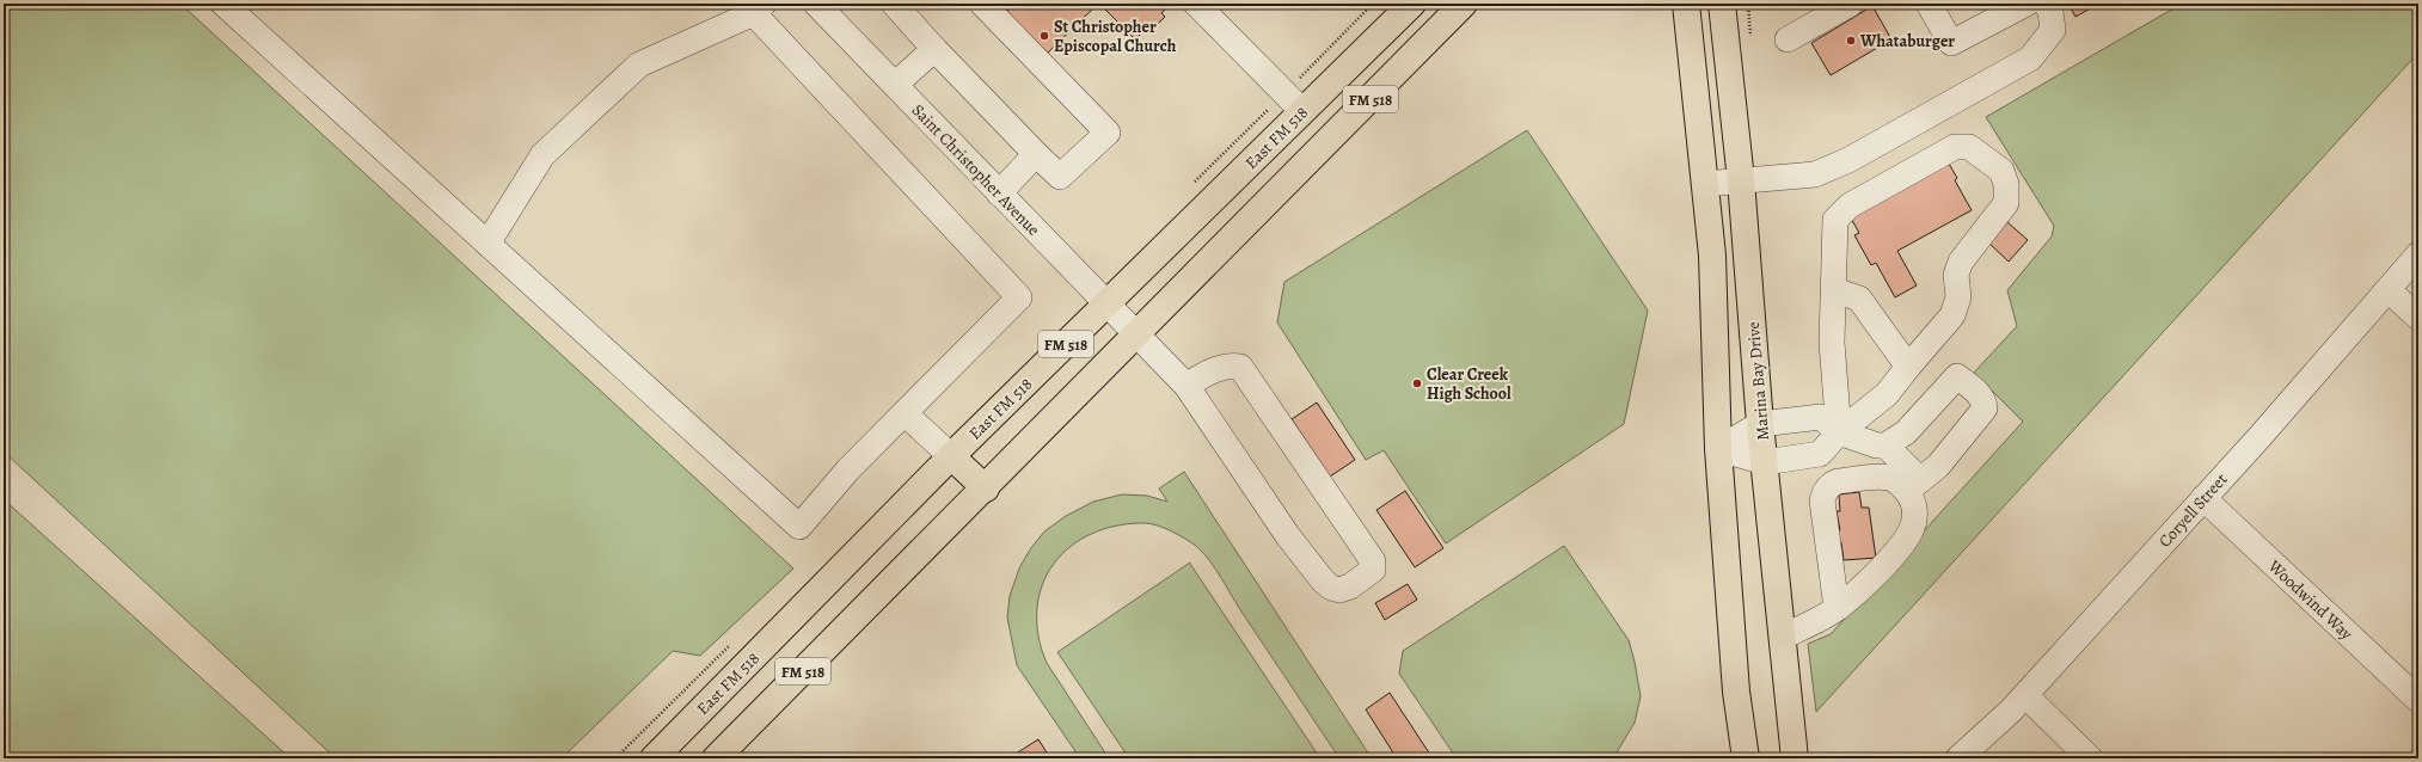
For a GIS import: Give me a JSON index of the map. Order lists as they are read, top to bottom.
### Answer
{
  "streets": {
    "main road": ["FM 518", "East FM 518", "Marina Bay Drive"],
    "street": ["Saint Christopher Avenue", "Coryell Street", "Woodwind Way"]
  },
  "crossings": [
    ["FM 518", "Saint Christopher Avenue"],
    ["East FM 518", "Saint Christopher Avenue"],
    ["Coryell Street", "Woodwind Way"]
  ],
  "places": ["St Christopher Episcopal Church", "Whataburger", "Clear Creek High School"]
}
